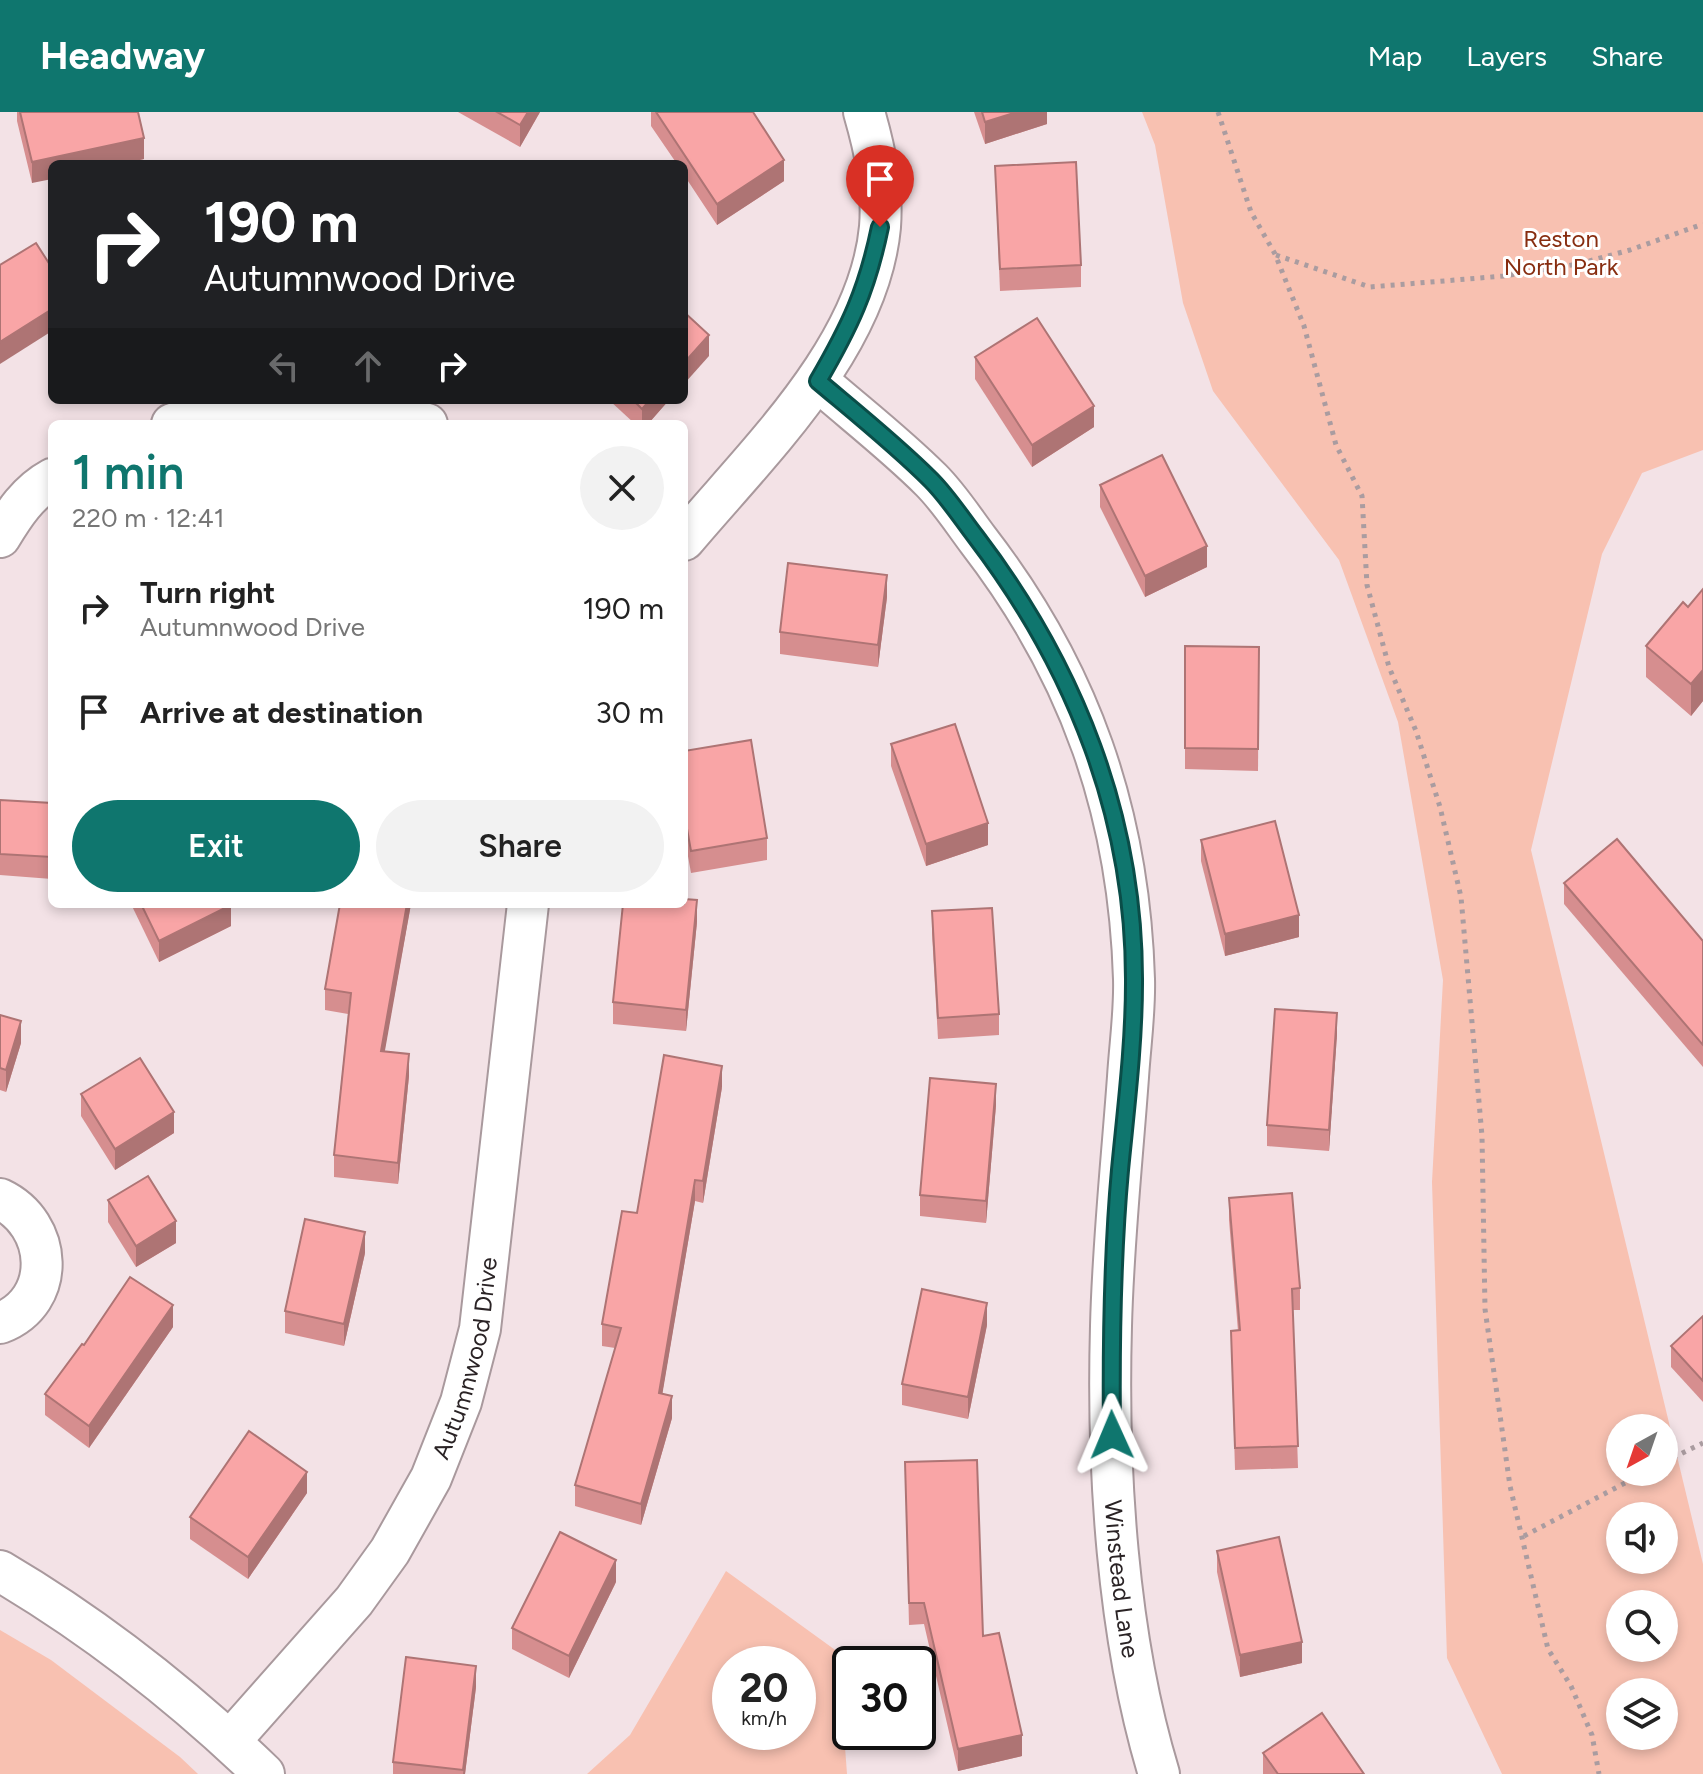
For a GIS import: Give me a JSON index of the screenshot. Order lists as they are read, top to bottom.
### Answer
{
  "streets": {
    "street": ["Autumnwood Drive", "Winstead Lane"]
  },
  "parks": ["Reston North Park"],
  "north": "bottom left",
  "page": {
    "header": "Headway",
    "nav": ["Map", "Layers", "Share"],
    "turn": ["190 m", "Autumnwood Drive"],
    "heading": ["1 min", "220 m · 12:41"],
    "list": [
      {
        "name": "Turn right",
        "note": "Autumnwood Drive",
        "value": "190 m"
      },
      {
        "name": "Arrive at destination",
        "value": "30 m"
      }
    ],
    "buttons": ["Exit", "Share"],
    "speed": "20 km/h",
    "limit": "30"
  }
}
